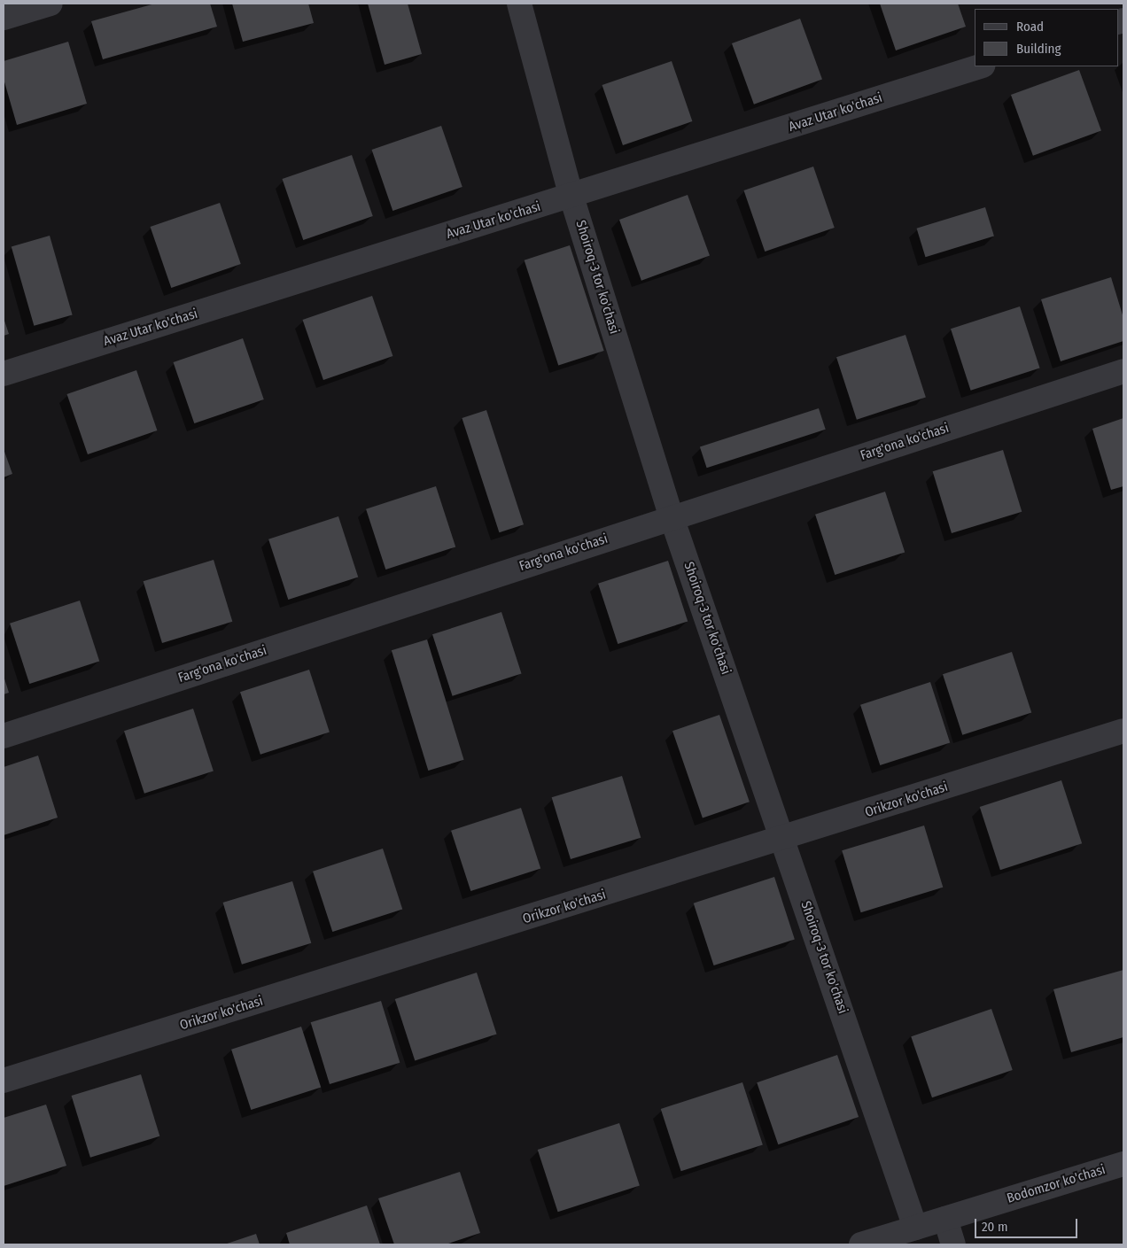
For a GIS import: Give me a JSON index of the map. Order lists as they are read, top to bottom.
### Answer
{
  "streets": {
    "street": [
      "Avaz Utar ko'chasi",
      "Shoiroq-3 tor ko'chasi",
      "Farg'ona ko'chasi",
      "Orikzor ko'chasi",
      "Bodomzor ko'chasi"
    ]
  },
  "crossings": [
    ["Avaz Utar ko'chasi", "Shoiroq-3 tor ko'chasi"],
    ["Shoiroq-3 tor ko'chasi", "Farg'ona ko'chasi"],
    ["Shoiroq-3 tor ko'chasi", "Orikzor ko'chasi"],
    ["Shoiroq-3 tor ko'chasi", "Bodomzor ko'chasi"]
  ],
  "legend": ["Road", "Building"],
  "scale_bar": "20 m"
}
